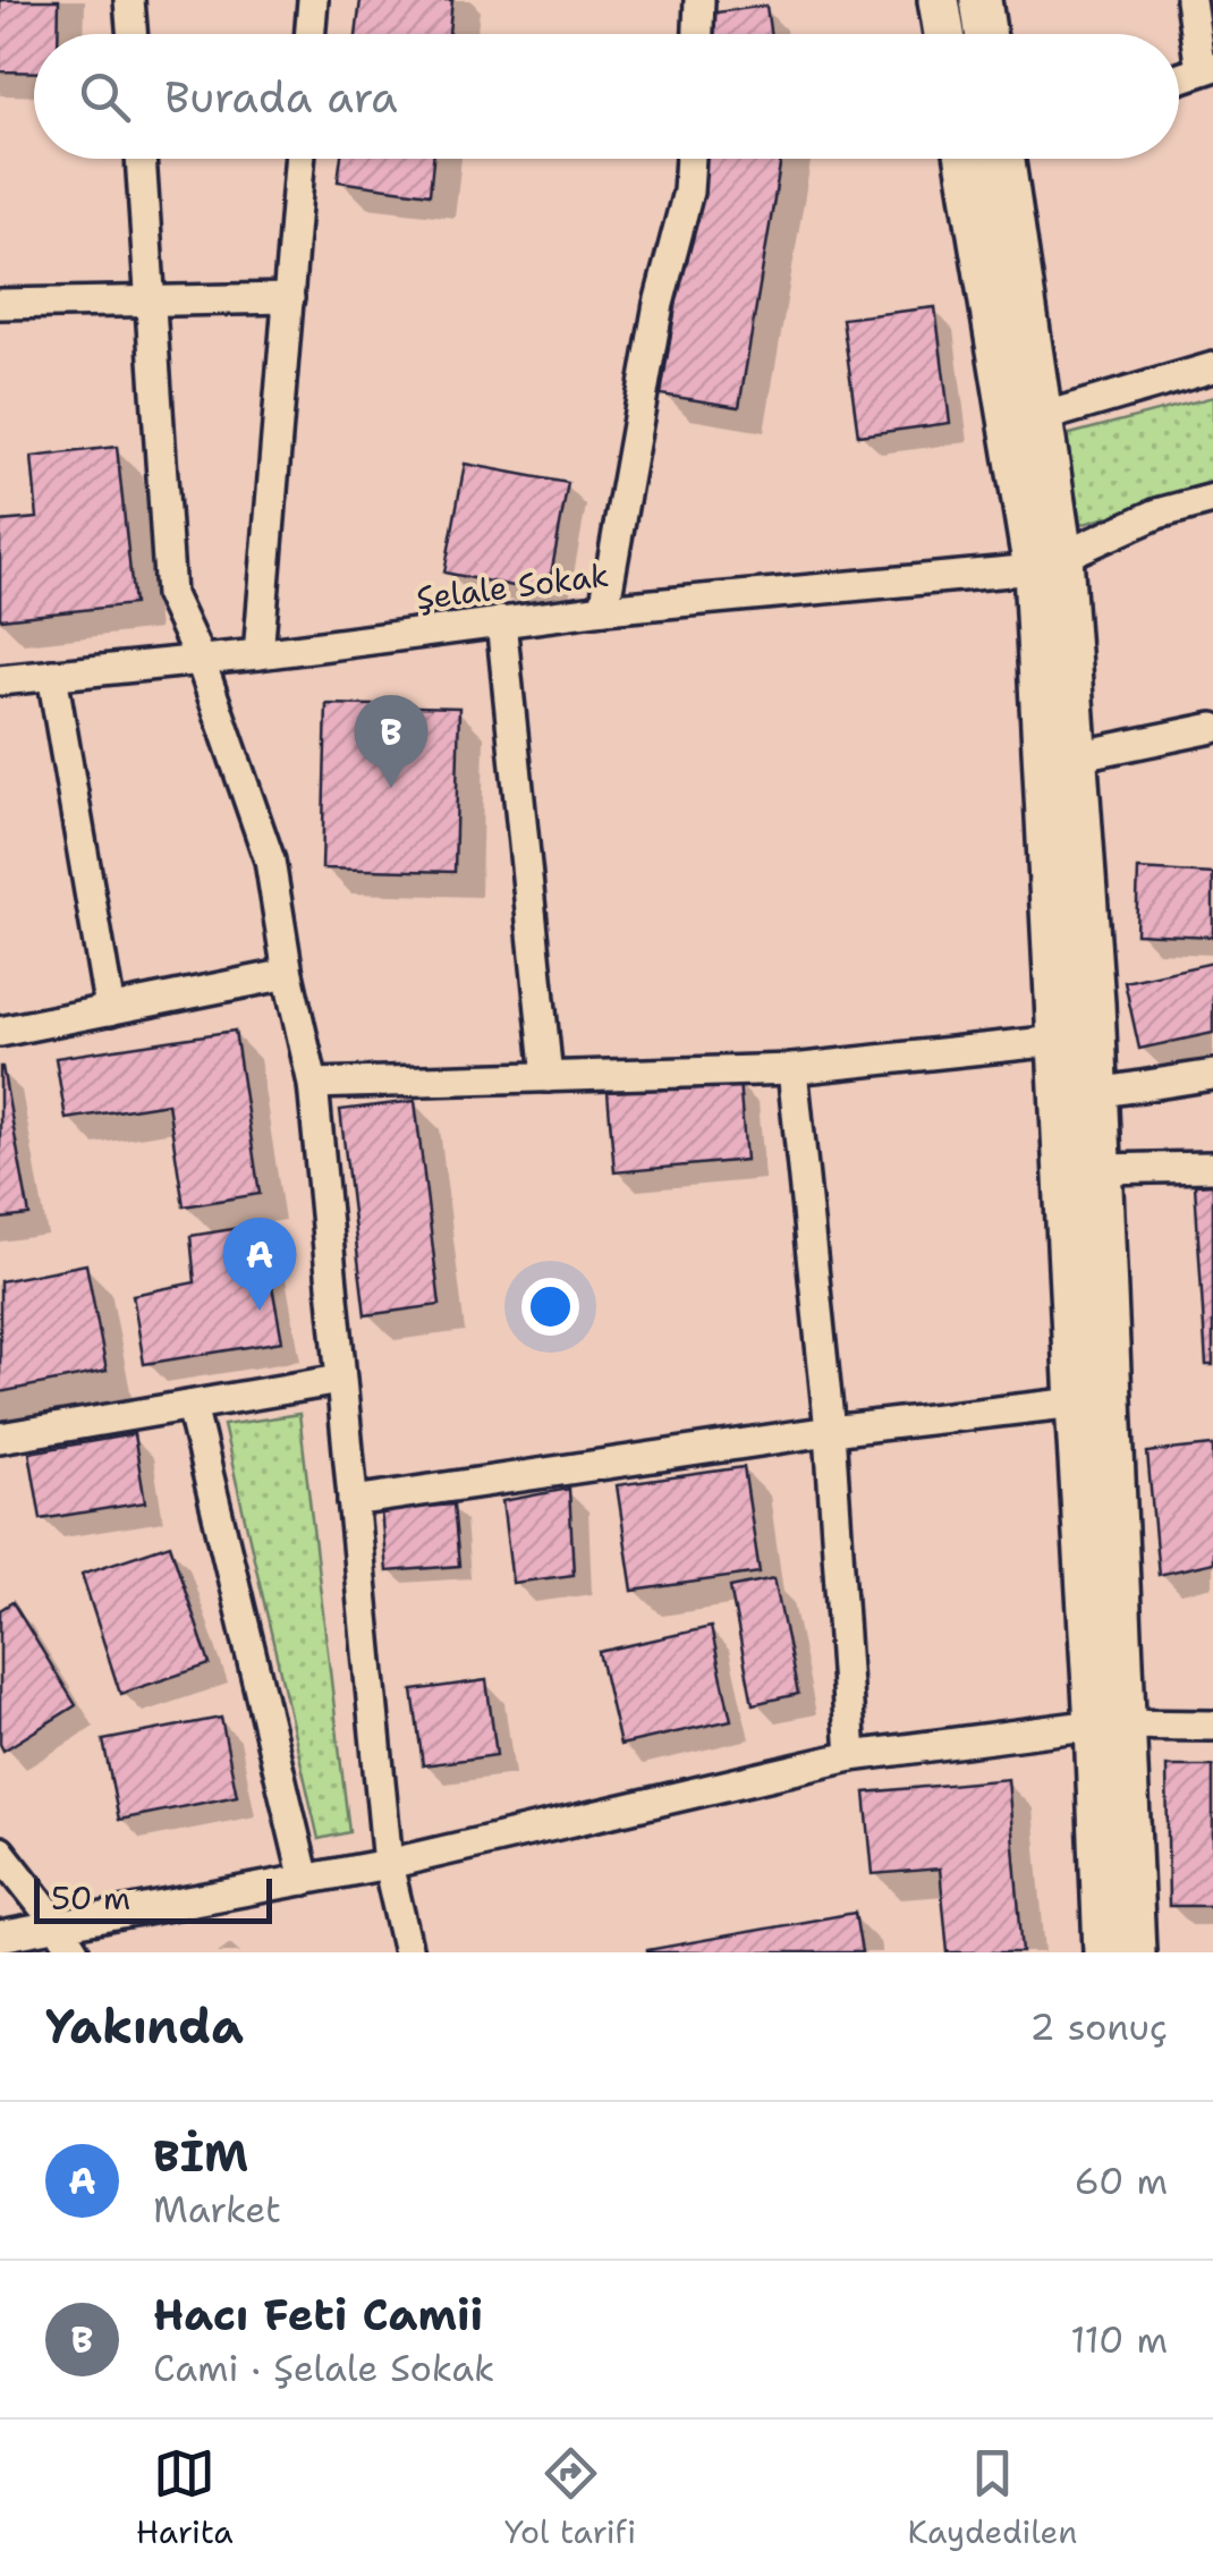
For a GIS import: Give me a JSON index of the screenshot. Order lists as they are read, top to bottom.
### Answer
{
  "streets": {
    "street": ["Şelale Sokak"]
  },
  "scale_bar": "50 m",
  "page": {
    "search": "Burada ara",
    "pins": ["B", "A"],
    "scale": "50 m",
    "heading": ["Yakında", "2 sonuç"],
    "list": [
      {
        "mark": "A",
        "name": "BİM",
        "note": "Market",
        "value": "60 m"
      },
      {
        "mark": "B",
        "name": "Hacı Feti Camii",
        "note": "Cami · Şelale Sokak",
        "value": "110 m"
      }
    ],
    "nav": ["Harita", "Yol tarifi", "Kaydedilen"]
  }
}
